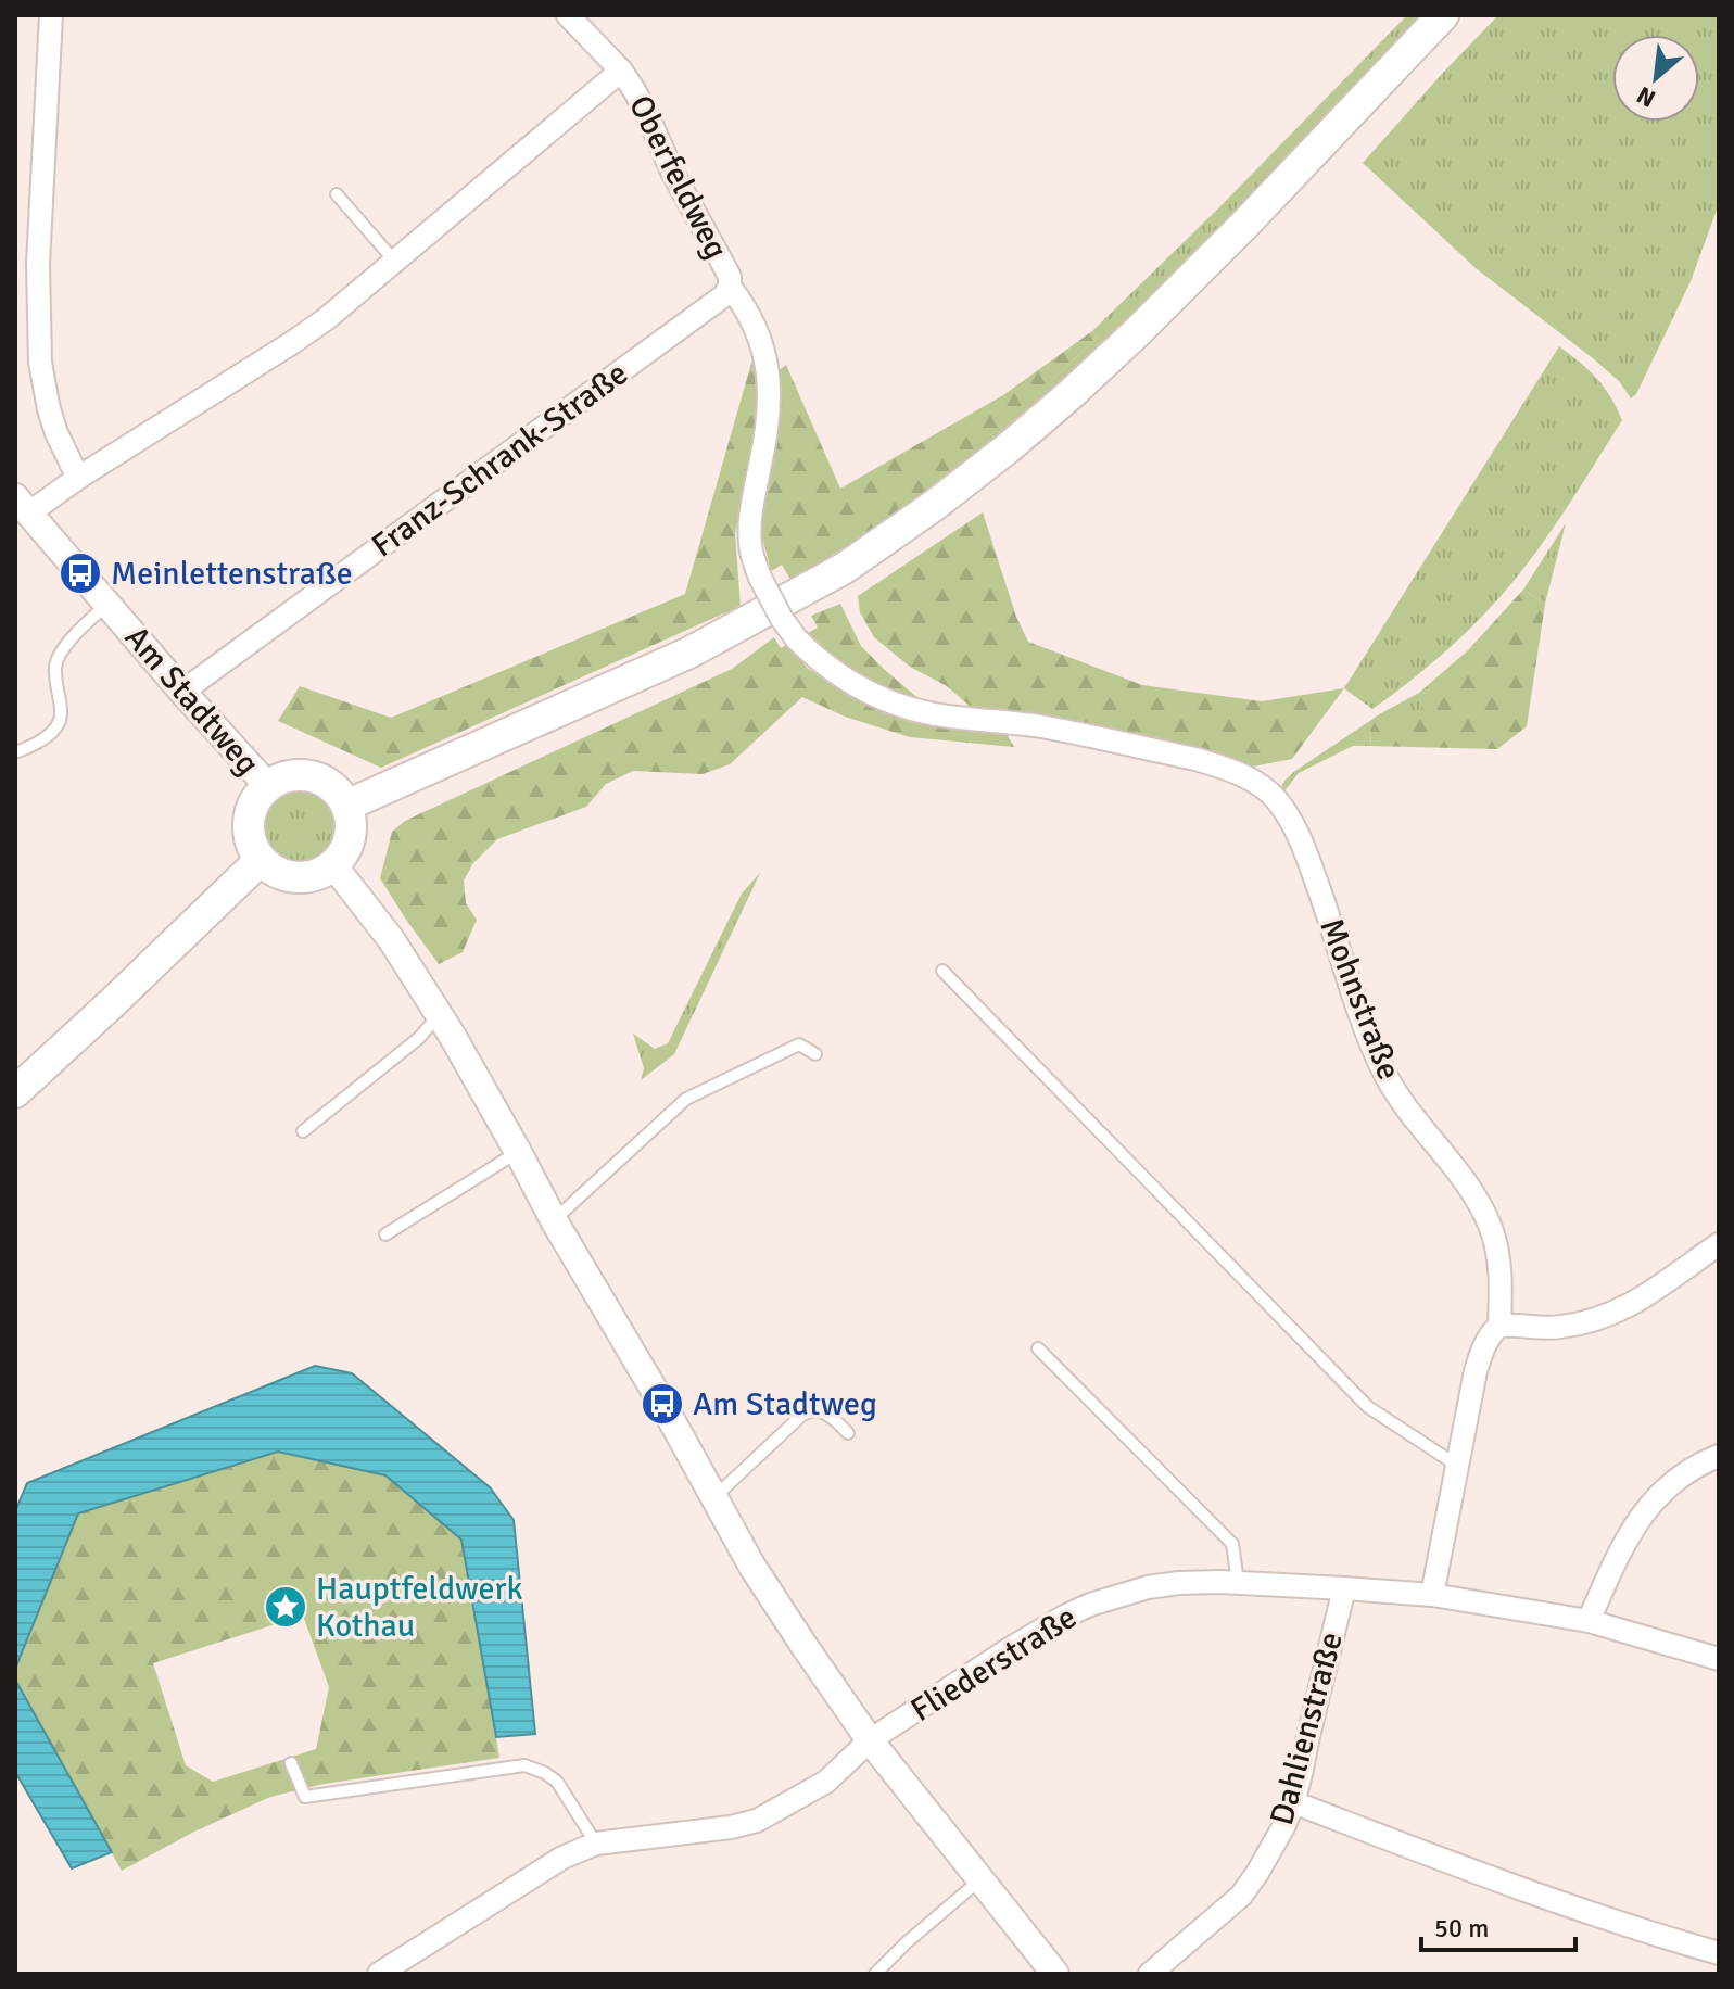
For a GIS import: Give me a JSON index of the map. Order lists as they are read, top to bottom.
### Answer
{
  "streets": {
    "street": [
      "Oberfeldweg",
      "Franz-Schrank-Straße",
      "Am Stadtweg",
      "Mohnstraße",
      "Fliederstraße",
      "Dahlienstraße"
    ]
  },
  "crossings": [
    ["Oberfeldweg", "Franz-Schrank-Straße"],
    ["Oberfeldweg", "Mohnstraße"],
    ["Franz-Schrank-Straße", "Am Stadtweg"],
    ["Mohnstraße", "Fliederstraße"],
    ["Fliederstraße", "Dahlienstraße"]
  ],
  "places": {
    "bus stop": ["Meinlettenstraße", "Am Stadtweg"],
    "place": ["Hauptfeldwerk Kothau"]
  },
  "scale_bar": "50 m",
  "north": "bottom left"
}
